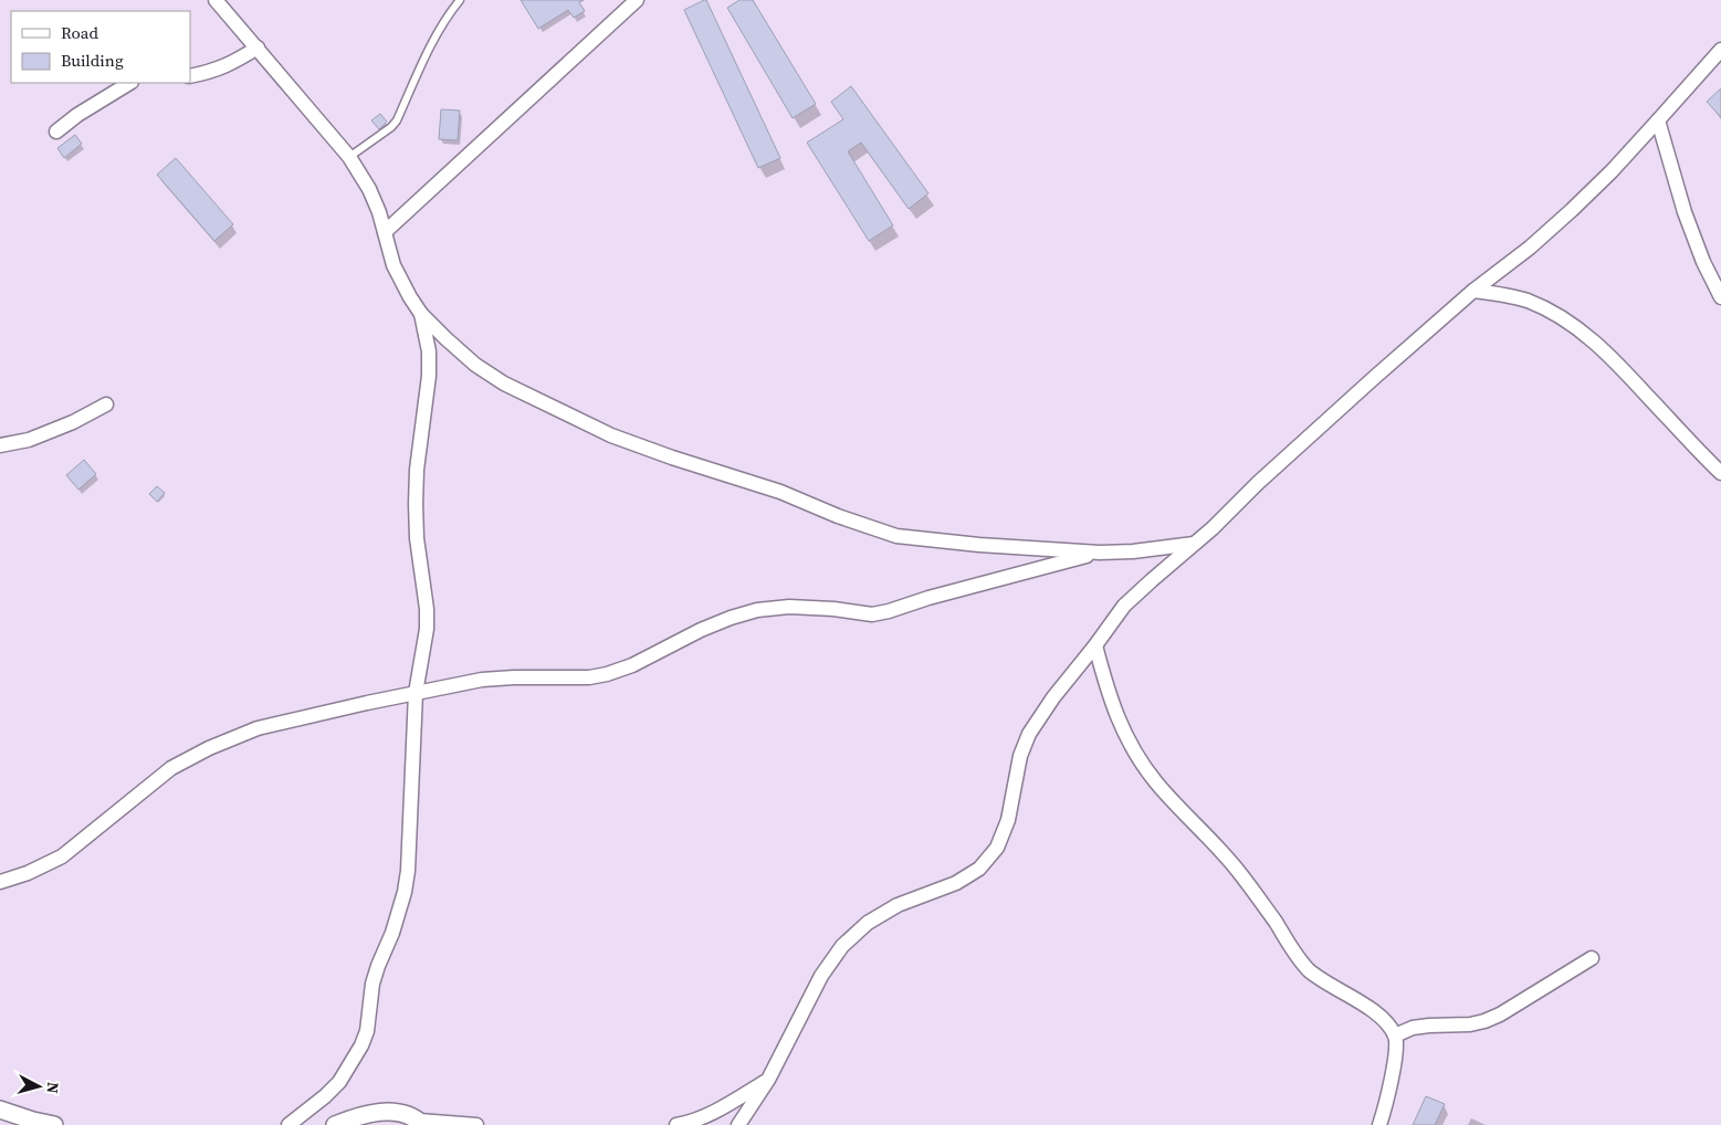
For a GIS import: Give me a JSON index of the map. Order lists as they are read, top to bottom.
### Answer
{
  "legend": ["Road", "Building"],
  "north": "right"
}
